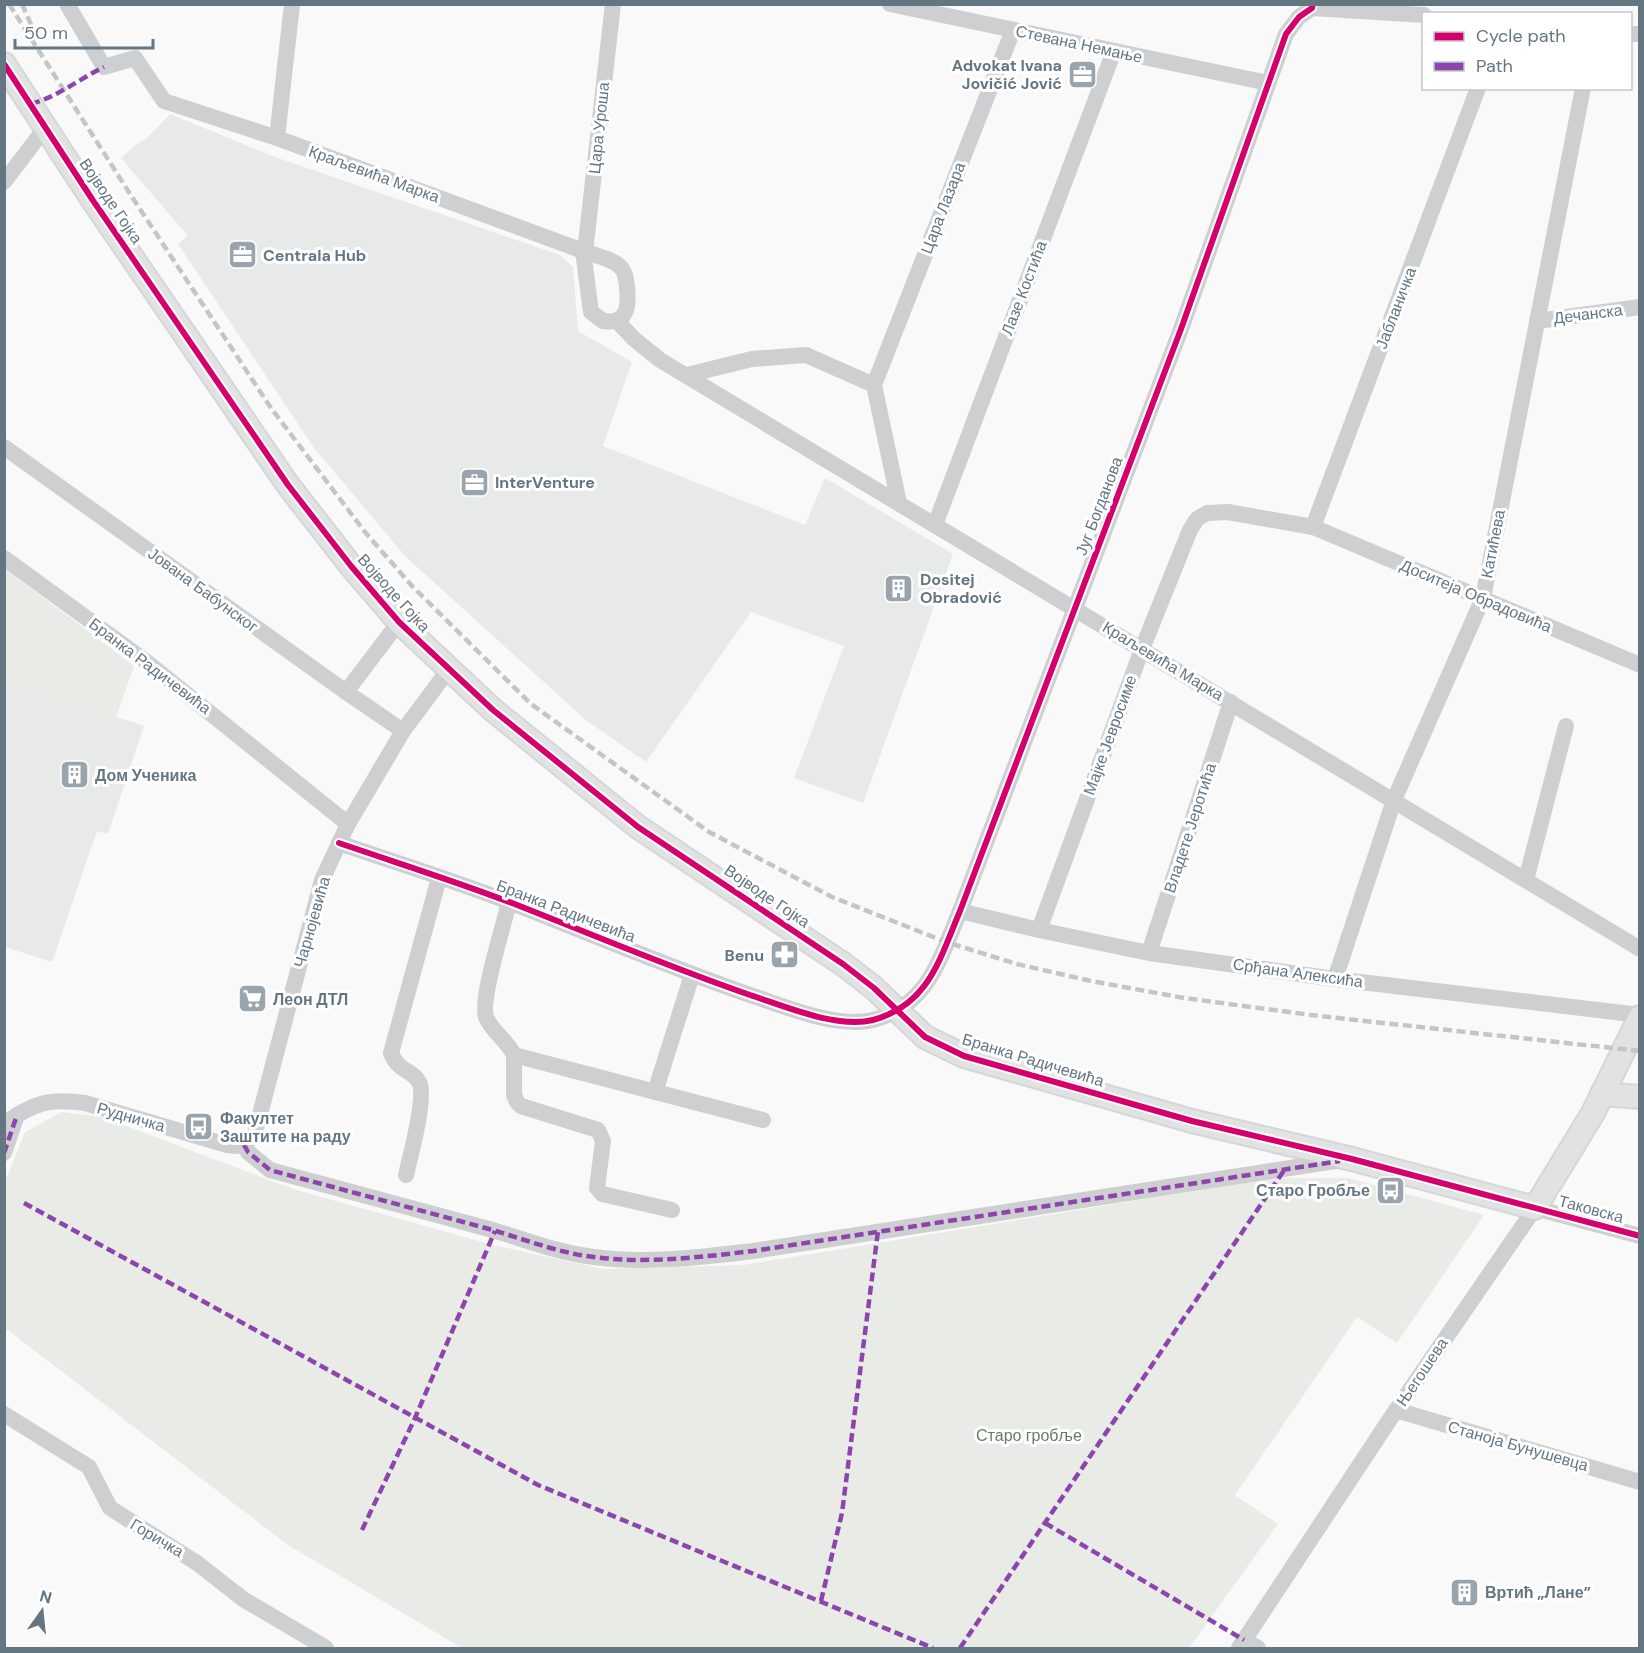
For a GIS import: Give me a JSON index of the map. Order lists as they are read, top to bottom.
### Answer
{
  "streets": {
    "street": [
      "Стевана Немање",
      "Цара Уроша",
      "Краљевића Марка",
      "Војводе Гојка",
      "Цара Лазара",
      "Лазе Костића",
      "Јабланичка",
      "Дечанска",
      "Југ Богданова",
      "Катићева",
      "Јована Бабунског",
      "Доситеја Обрадовића",
      "Бранка Радичевића",
      "Мајке Јевросиме",
      "Владете Јеротића",
      "Чарнојевића",
      "Срђана Алексића",
      "Рудничка",
      "Таковска",
      "Његошева",
      "Станоја Бунушевца",
      "Горичка"
    ]
  },
  "crossings": [
    ["Стевана Немање", "Цара Лазара"],
    ["Стевана Немање", "Лазе Костића"],
    ["Стевана Немање", "Југ Богданова"],
    ["Цара Уроша", "Краљевића Марка"],
    ["Краљевића Марка", "Лазе Костића"],
    ["Краљевића Марка", "Југ Богданова"],
    ["Краљевића Марка", "Катићева"],
    ["Краљевића Марка", "Мајке Јевросиме"],
    ["Краљевића Марка", "Владете Јеротића"],
    ["Војводе Гојка", "Југ Богданова"],
    ["Војводе Гојка", "Бранка Радичевића"],
    ["Војводе Гојка", "Чарнојевића"],
    ["Јабланичка", "Доситеја Обрадовића"],
    ["Јабланичка", "Мајке Јевросиме"],
    ["Дечанска", "Катићева"],
    ["Југ Богданова", "Бранка Радичевића"],
    ["Југ Богданова", "Срђана Алексића"],
    ["Катићева", "Доситеја Обрадовића"],
    ["Катићева", "Срђана Алексића"],
    ["Јована Бабунског", "Чарнојевића"],
    ["Доситеја Обрадовића", "Мајке Јевросиме"],
    ["Бранка Радичевића", "Чарнојевића"],
    ["Бранка Радичевића", "Таковска"],
    ["Бранка Радичевића", "Његошева"],
    ["Мајке Јевросиме", "Срђана Алексића"],
    ["Владете Јеротића", "Срђана Алексића"],
    ["Чарнојевића", "Рудничка"],
    ["Срђана Алексића", "Његошева"],
    ["Таковска", "Његошева"],
    ["Његошева", "Станоја Бунушевца"]
  ],
  "parks": ["Старо гробље"],
  "places": {
    "office": ["Advokat Ivana Jovičić Jović", "Centrala Hub", "InterVenture"],
    "building": ["Dositej Obradović", "Дом Ученика", "Вртић „Лане”"],
    "pharmacy": ["Benu"],
    "supermarket": ["Леон ДТЛ"],
    "bus stop": ["Факултет Заштите на раду", "Старо Гробље"]
  },
  "legend": ["Cycle path", "Path"],
  "scale_bar": "50 m",
  "north": "top"
}
